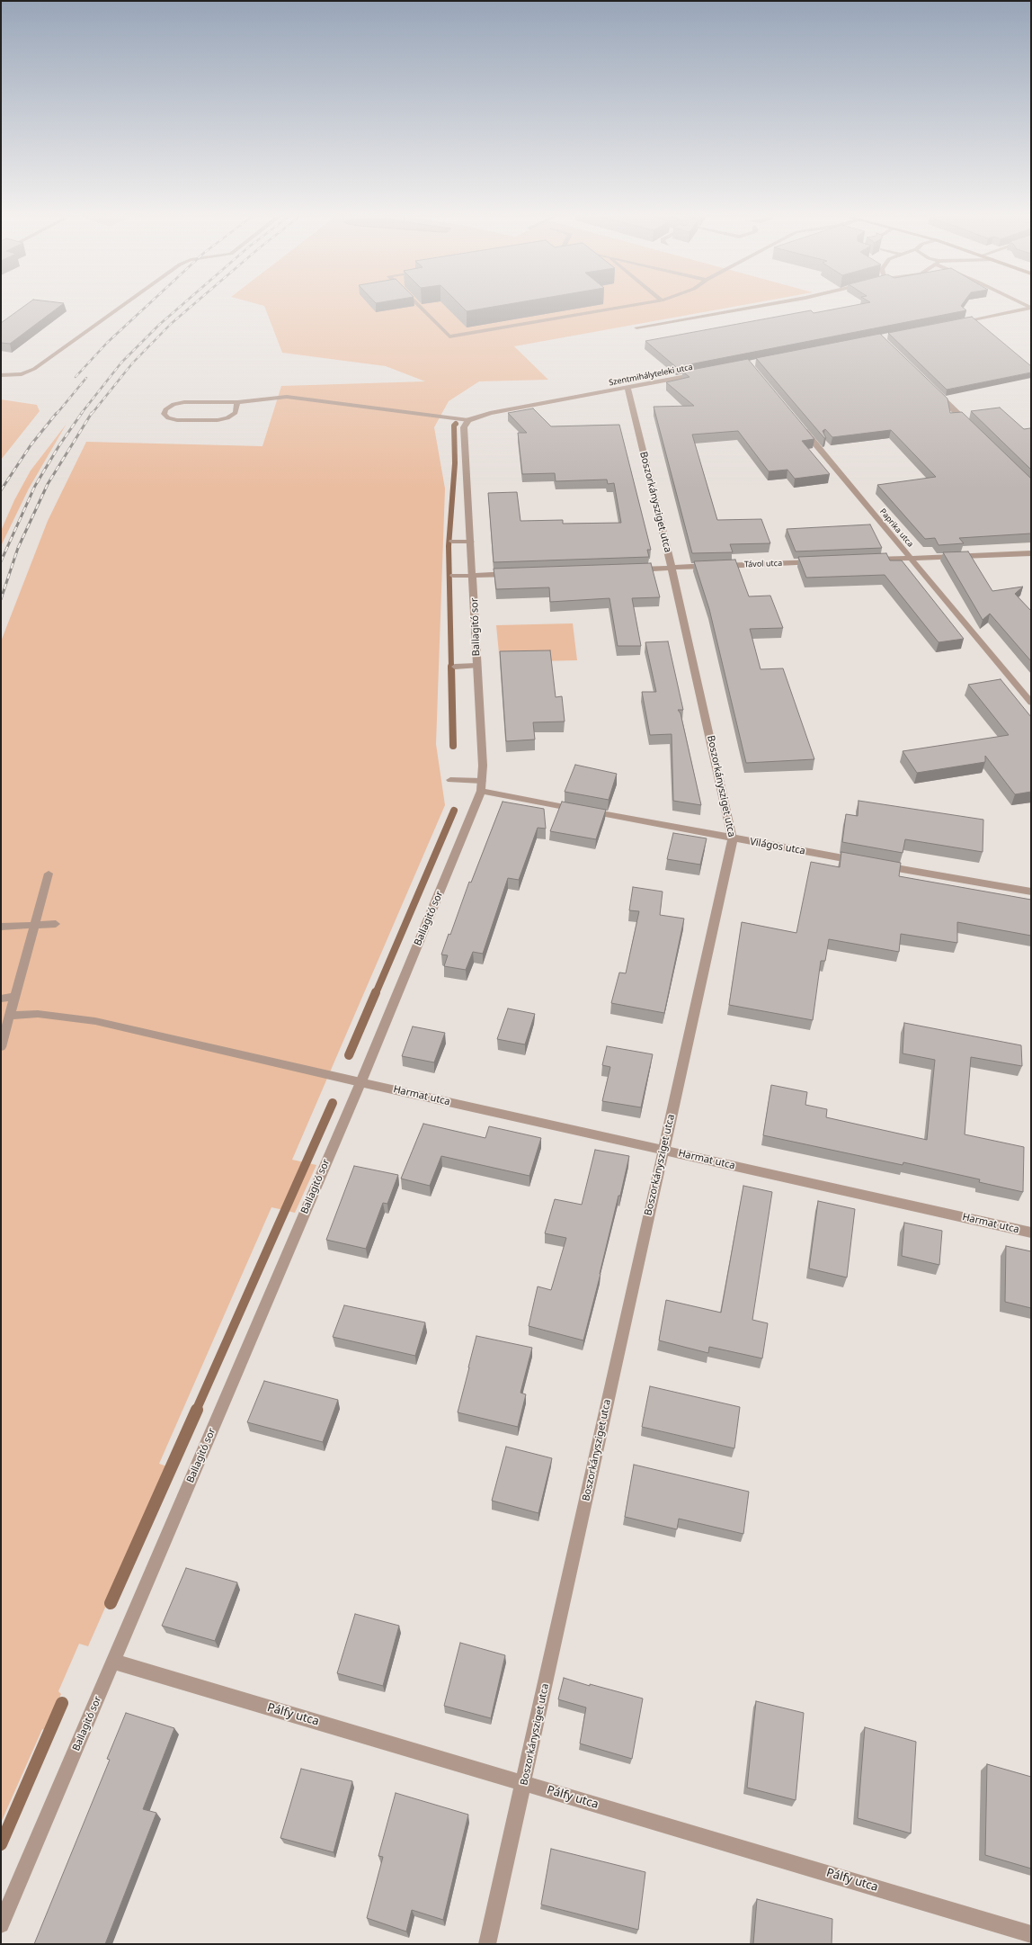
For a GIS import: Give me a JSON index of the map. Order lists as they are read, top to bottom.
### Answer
{
  "streets": {
    "street": [
      "Szentmihályteleki utca",
      "Boszorkánysziget utca",
      "Paprika utca",
      "Távol utca",
      "Ballagitó sor",
      "Világos utca",
      "Harmat utca",
      "Pálfy utca"
    ]
  },
  "crossings": [
    ["Szentmihályteleki utca", "Boszorkánysziget utca"],
    ["Szentmihályteleki utca", "Ballagitó sor"],
    ["Boszorkánysziget utca", "Távol utca"],
    ["Boszorkánysziget utca", "Világos utca"],
    ["Boszorkánysziget utca", "Harmat utca"],
    ["Boszorkánysziget utca", "Pálfy utca"],
    ["Ballagitó sor", "Világos utca"],
    ["Ballagitó sor", "Harmat utca"],
    ["Ballagitó sor", "Pálfy utca"]
  ]
}
